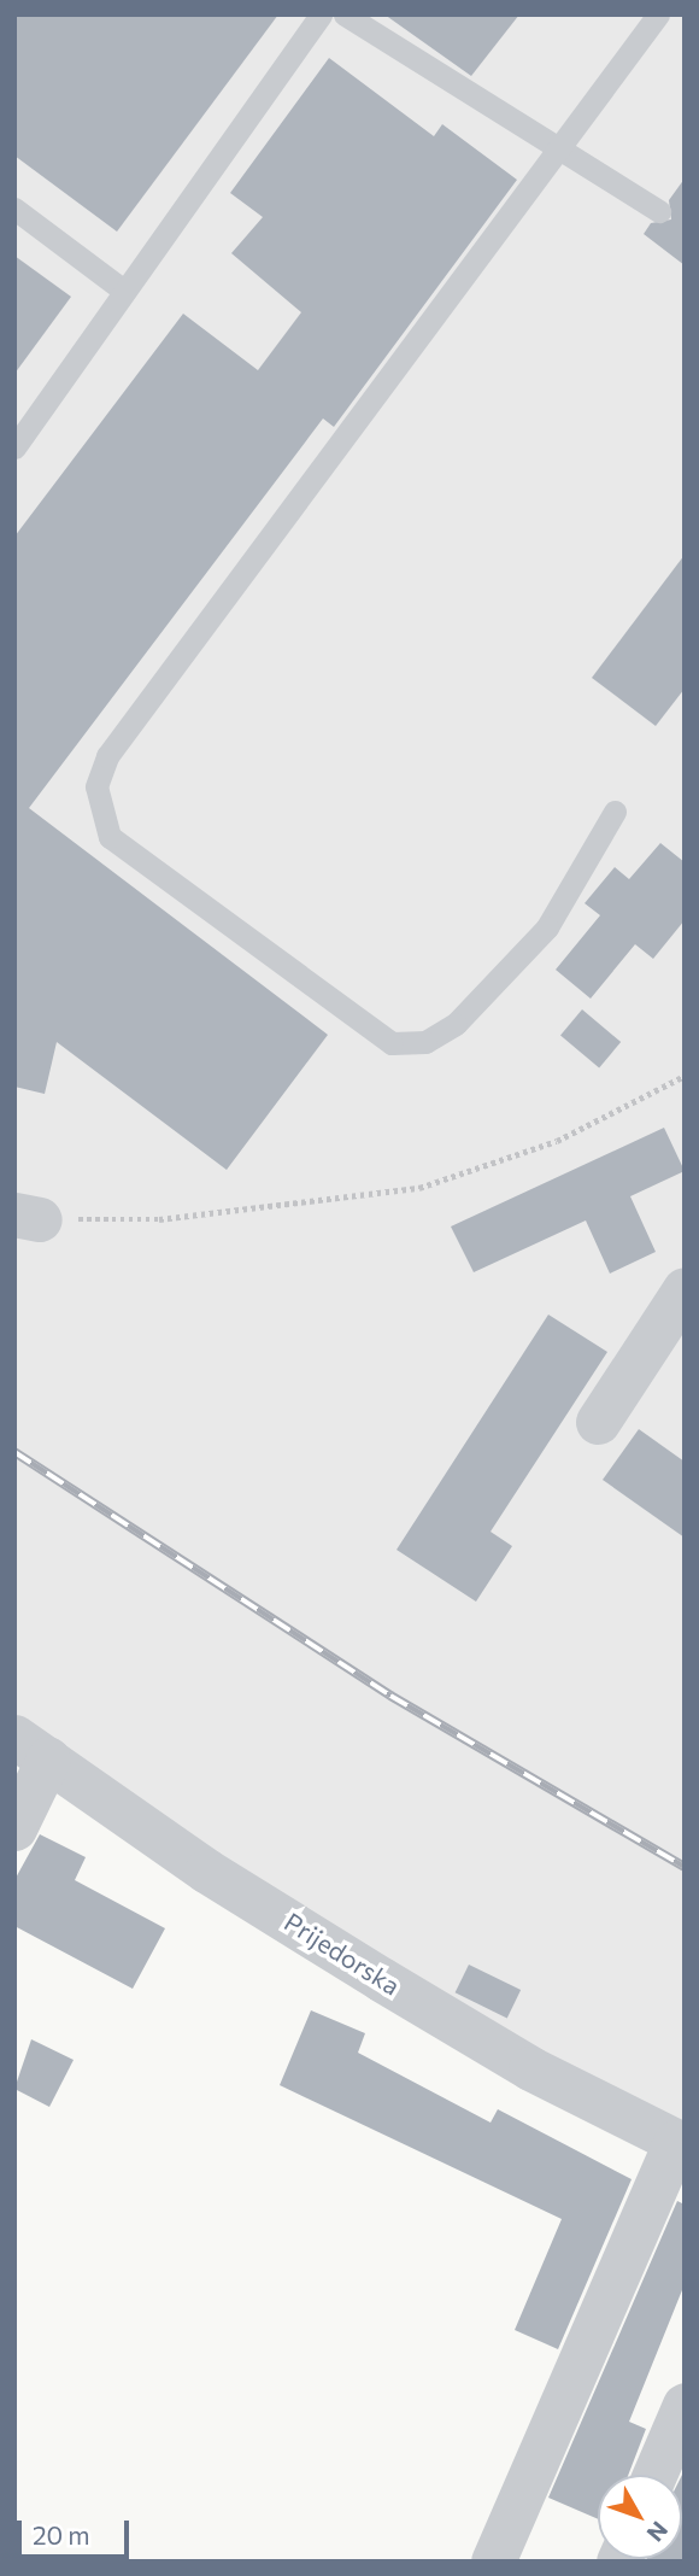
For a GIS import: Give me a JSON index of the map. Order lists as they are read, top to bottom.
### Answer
{
  "streets": {
    "street": ["Prijedorska"]
  },
  "scale_bar": "20 m",
  "north": "bottom right"
}
